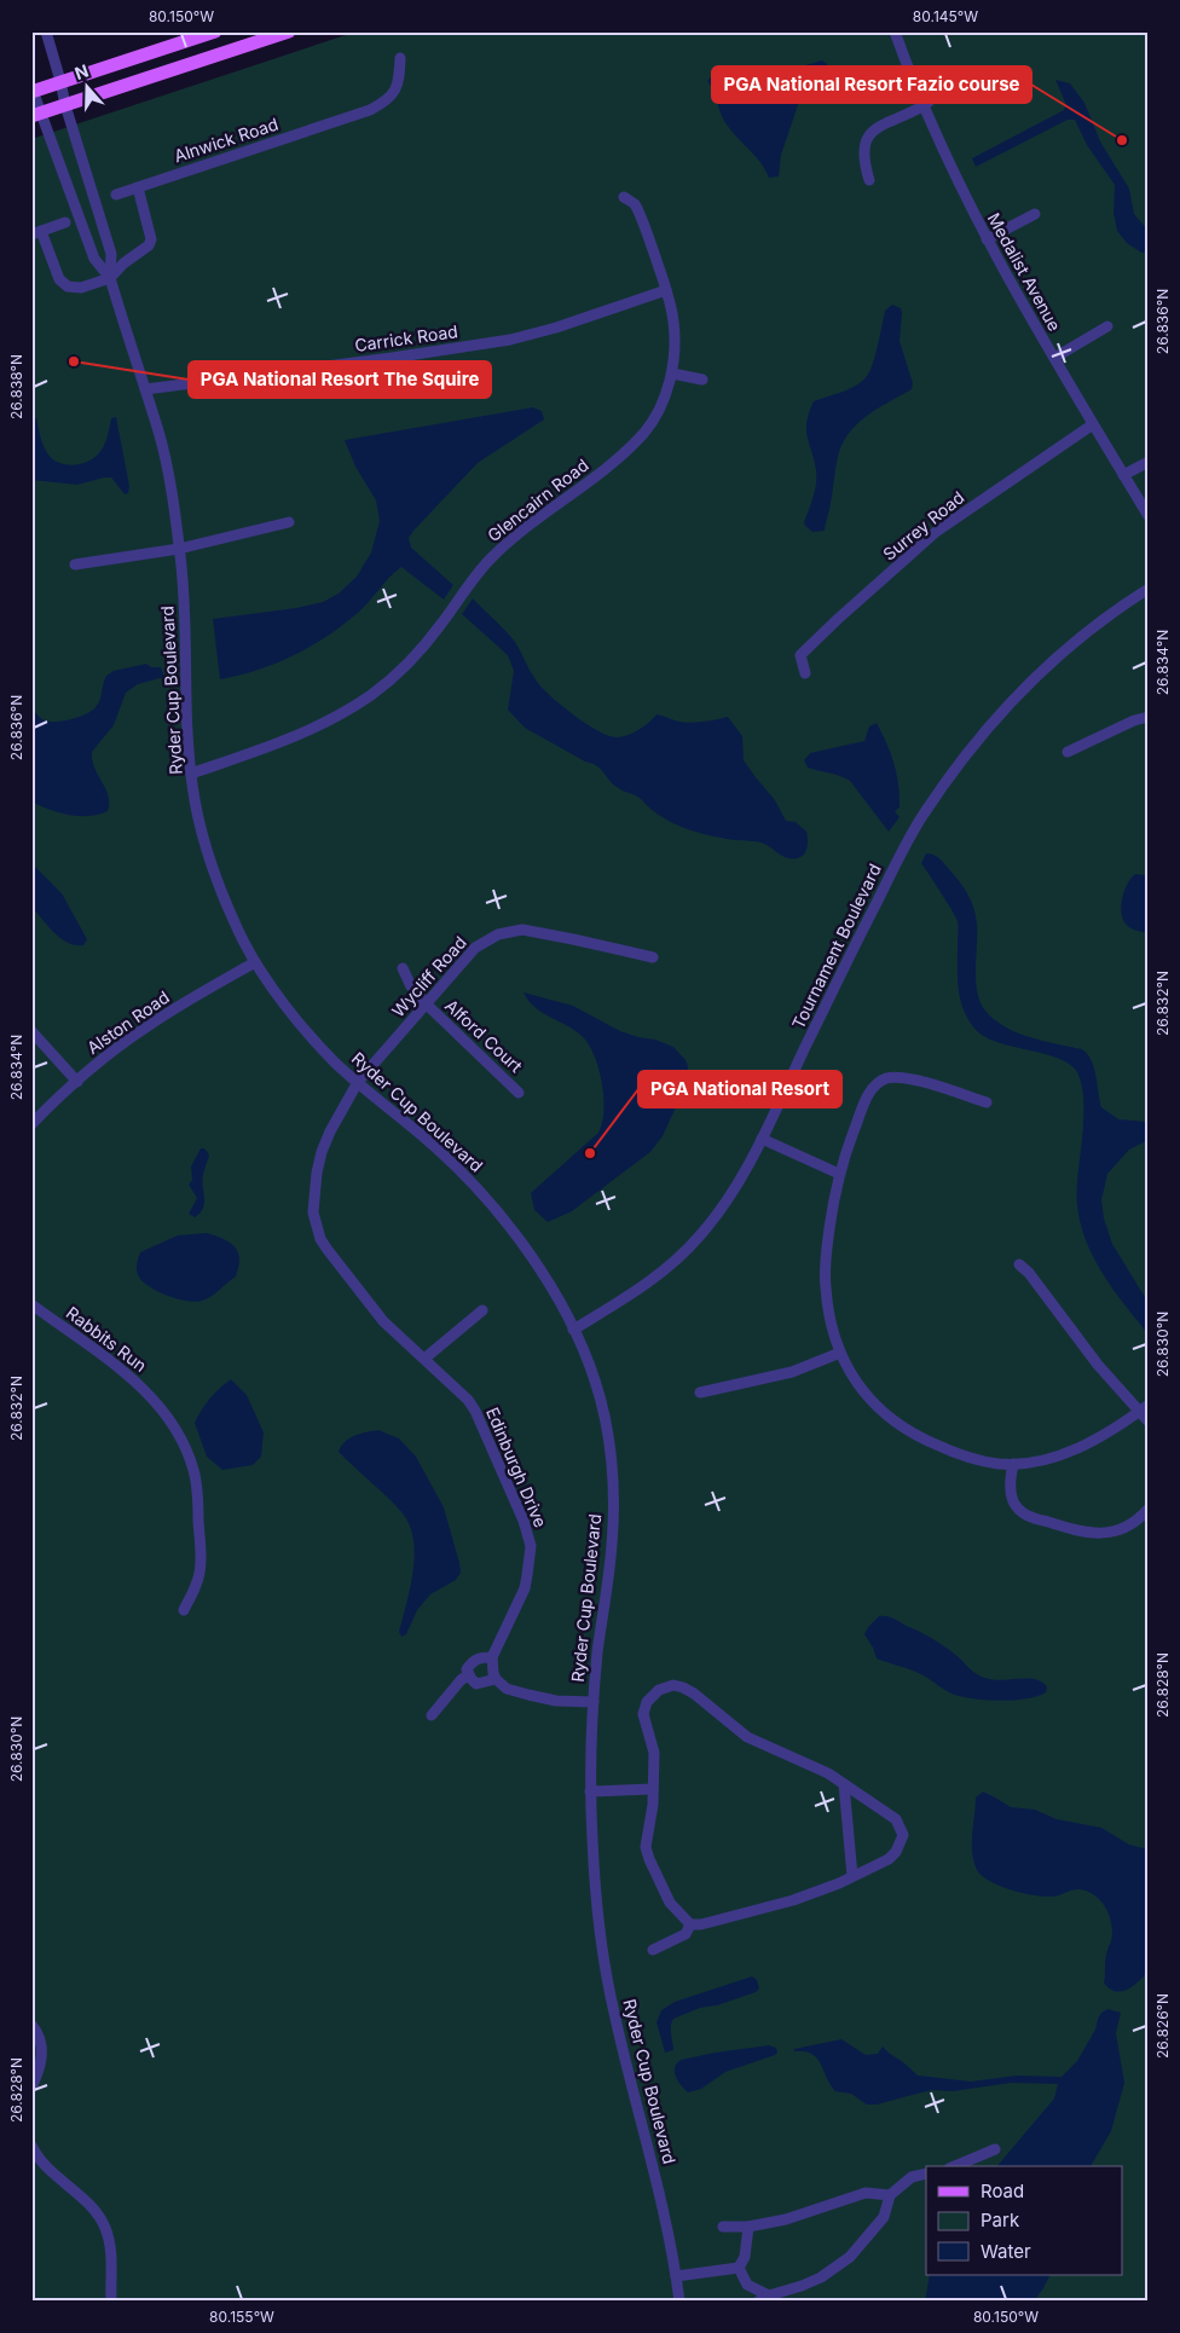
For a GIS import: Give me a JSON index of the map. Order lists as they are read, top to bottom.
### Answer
{
  "streets": {
    "street": [
      "Alnwick Road",
      "Medalist Avenue",
      "Carrick Road",
      "Glencairn Road",
      "Surrey Road",
      "Ryder Cup Boulevard",
      "Tournament Boulevard",
      "Wycliff Road",
      "Alston Road",
      "Alford Court",
      "Rabbits Run",
      "Edinburgh Drive"
    ]
  },
  "crossings": [
    ["Medalist Avenue", "Surrey Road"],
    ["Carrick Road", "Glencairn Road"],
    ["Carrick Road", "Ryder Cup Boulevard"],
    ["Glencairn Road", "Ryder Cup Boulevard"],
    ["Ryder Cup Boulevard", "Tournament Boulevard"],
    ["Ryder Cup Boulevard", "Wycliff Road"],
    ["Ryder Cup Boulevard", "Alston Road"],
    ["Ryder Cup Boulevard", "Edinburgh Drive"],
    ["Wycliff Road", "Alford Court"],
    ["Wycliff Road", "Edinburgh Drive"]
  ],
  "places": ["PGA National Resort Fazio course", "PGA National Resort The Squire", "PGA National Resort"],
  "legend": ["Road", "Park", "Water"],
  "north": "top",
  "coordinates": [
    "80.150°W",
    "80.145°W",
    "26.836°N",
    "26.838°N",
    "26.834°N",
    "26.832°N",
    "26.830°N",
    "26.828°N",
    "26.826°N",
    "80.155°W"
  ]
}
